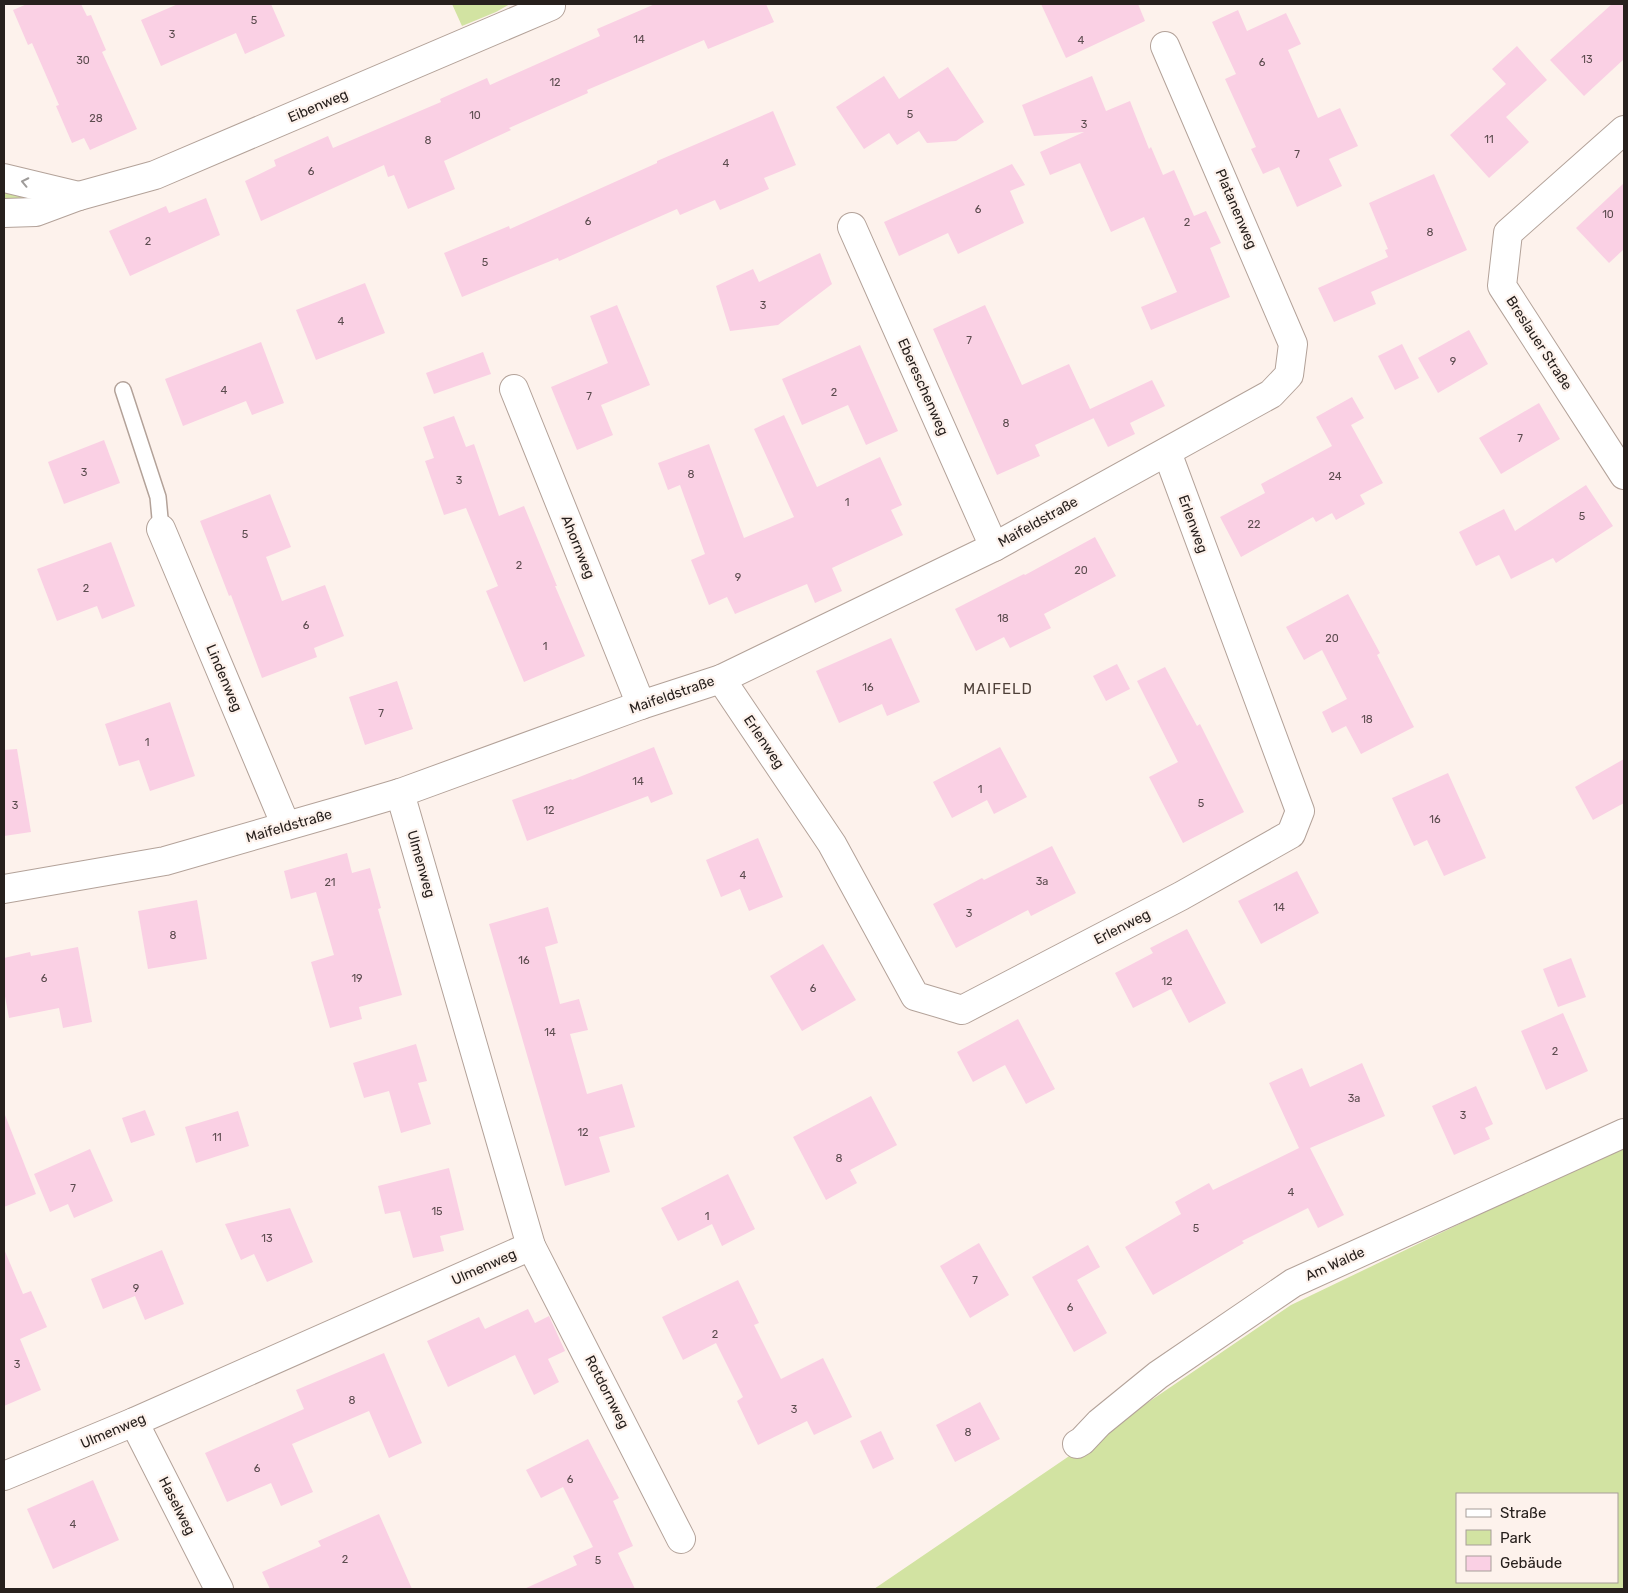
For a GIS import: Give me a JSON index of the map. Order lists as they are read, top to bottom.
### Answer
{
  "streets": {
    "street": [
      "Eibenweg",
      "Platanenweg",
      "Breslauer Straße",
      "Ebereschenweg",
      "Maifeldstraße",
      "Erlenweg",
      "Ahornweg",
      "Lindenweg",
      "Ulmenweg",
      "Am Walde",
      "Rotdornweg",
      "Haselweg"
    ]
  },
  "crossings": [
    ["Platanenweg", "Maifeldstraße"],
    ["Ebereschenweg", "Maifeldstraße"],
    ["Maifeldstraße", "Erlenweg"],
    ["Maifeldstraße", "Ahornweg"],
    ["Maifeldstraße", "Lindenweg"],
    ["Maifeldstraße", "Ulmenweg"],
    ["Ulmenweg", "Rotdornweg"],
    ["Ulmenweg", "Haselweg"]
  ],
  "districts": ["MAIFELD"],
  "house_numbers": [
    "5",
    "3",
    "14",
    "4",
    "13",
    "30",
    "6",
    "12",
    "5",
    "10",
    "28",
    "3",
    "11",
    "8",
    "7",
    "4",
    "6",
    "6",
    "10",
    "6",
    "2",
    "8",
    "2",
    "5",
    "3",
    "4",
    "7",
    "9",
    "4",
    "2",
    "7",
    "8",
    "7",
    "3",
    "8",
    "24",
    "3",
    "1",
    "5",
    "22",
    "5",
    "2",
    "20",
    "9",
    "2",
    "18",
    "6",
    "20",
    "1",
    "16",
    "7",
    "18",
    "1",
    "14",
    "1",
    "5",
    "3",
    "12",
    "16",
    "4",
    "3a",
    "21",
    "14",
    "3",
    "8",
    "16",
    "6",
    "19",
    "12",
    "6",
    "14",
    "2",
    "3a",
    "3",
    "12",
    "11",
    "8",
    "7",
    "4",
    "15",
    "1",
    "5",
    "13",
    "7",
    "9",
    "6",
    "2",
    "3",
    "8",
    "3",
    "8",
    "6",
    "6",
    "4",
    "2",
    "5"
  ],
  "legend": ["Straße", "Park", "Gebäude"]
}
